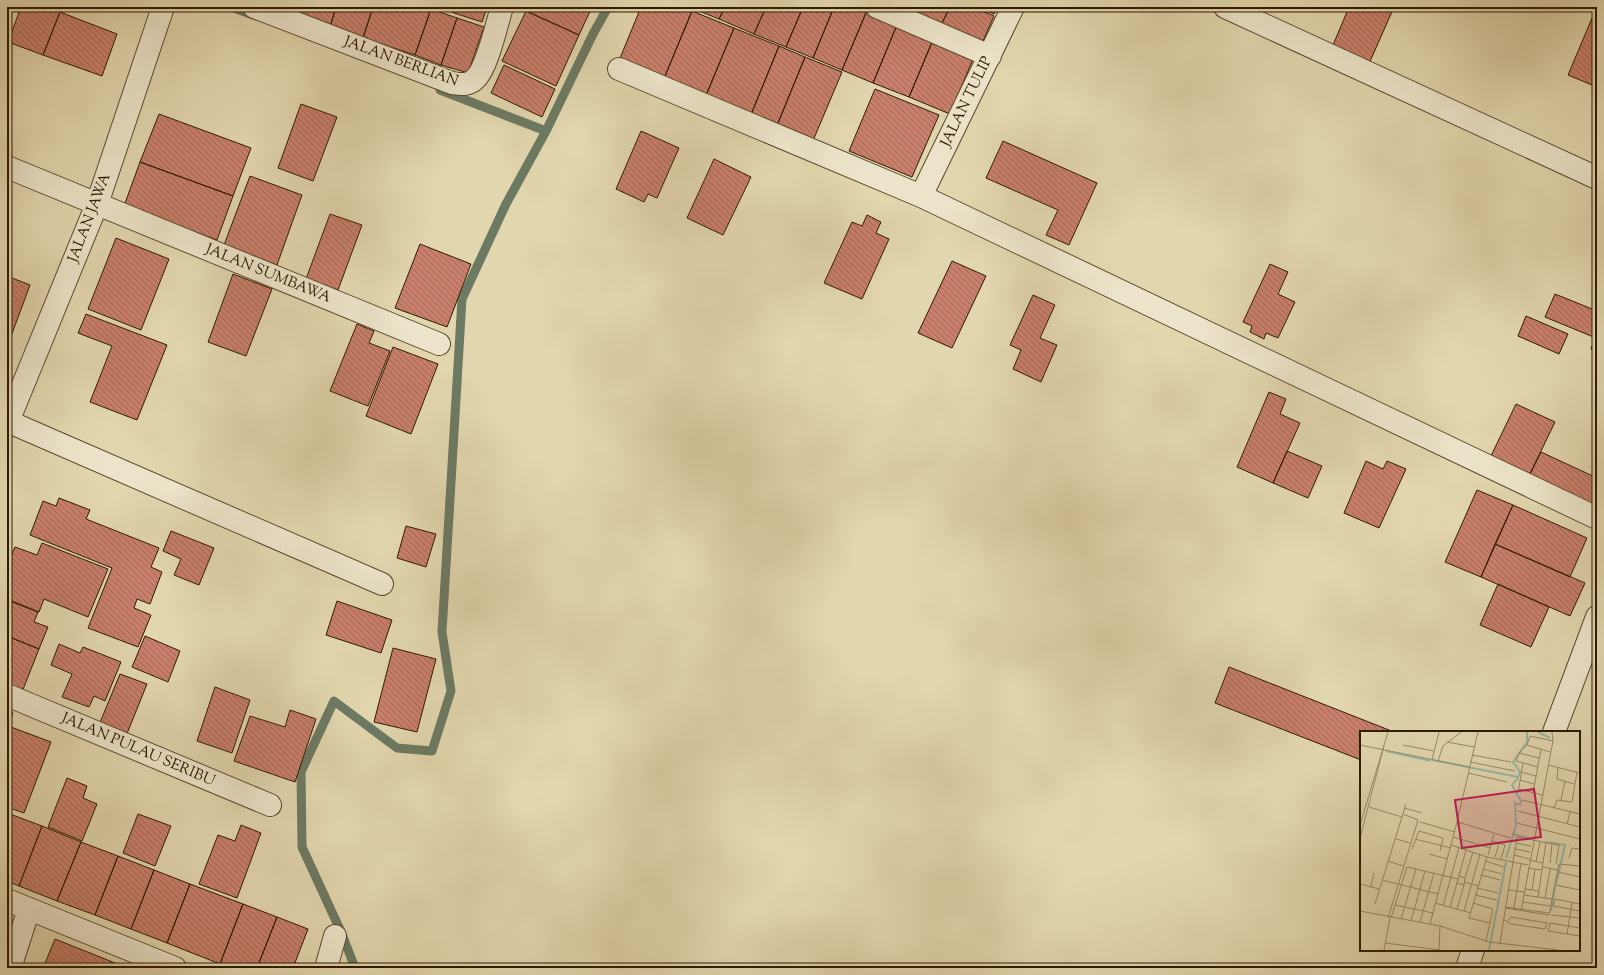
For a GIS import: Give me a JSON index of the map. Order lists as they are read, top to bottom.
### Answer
{
  "streets": {
    "street": [
      "JALAN BERLIAN",
      "JALAN TULIP",
      "JALAN JAWA",
      "JALAN SUMBAWA",
      "JALAN PULAU SERIBU"
    ]
  },
  "crossings": [
    ["JALAN JAWA", "JALAN SUMBAWA"]
  ]
}
